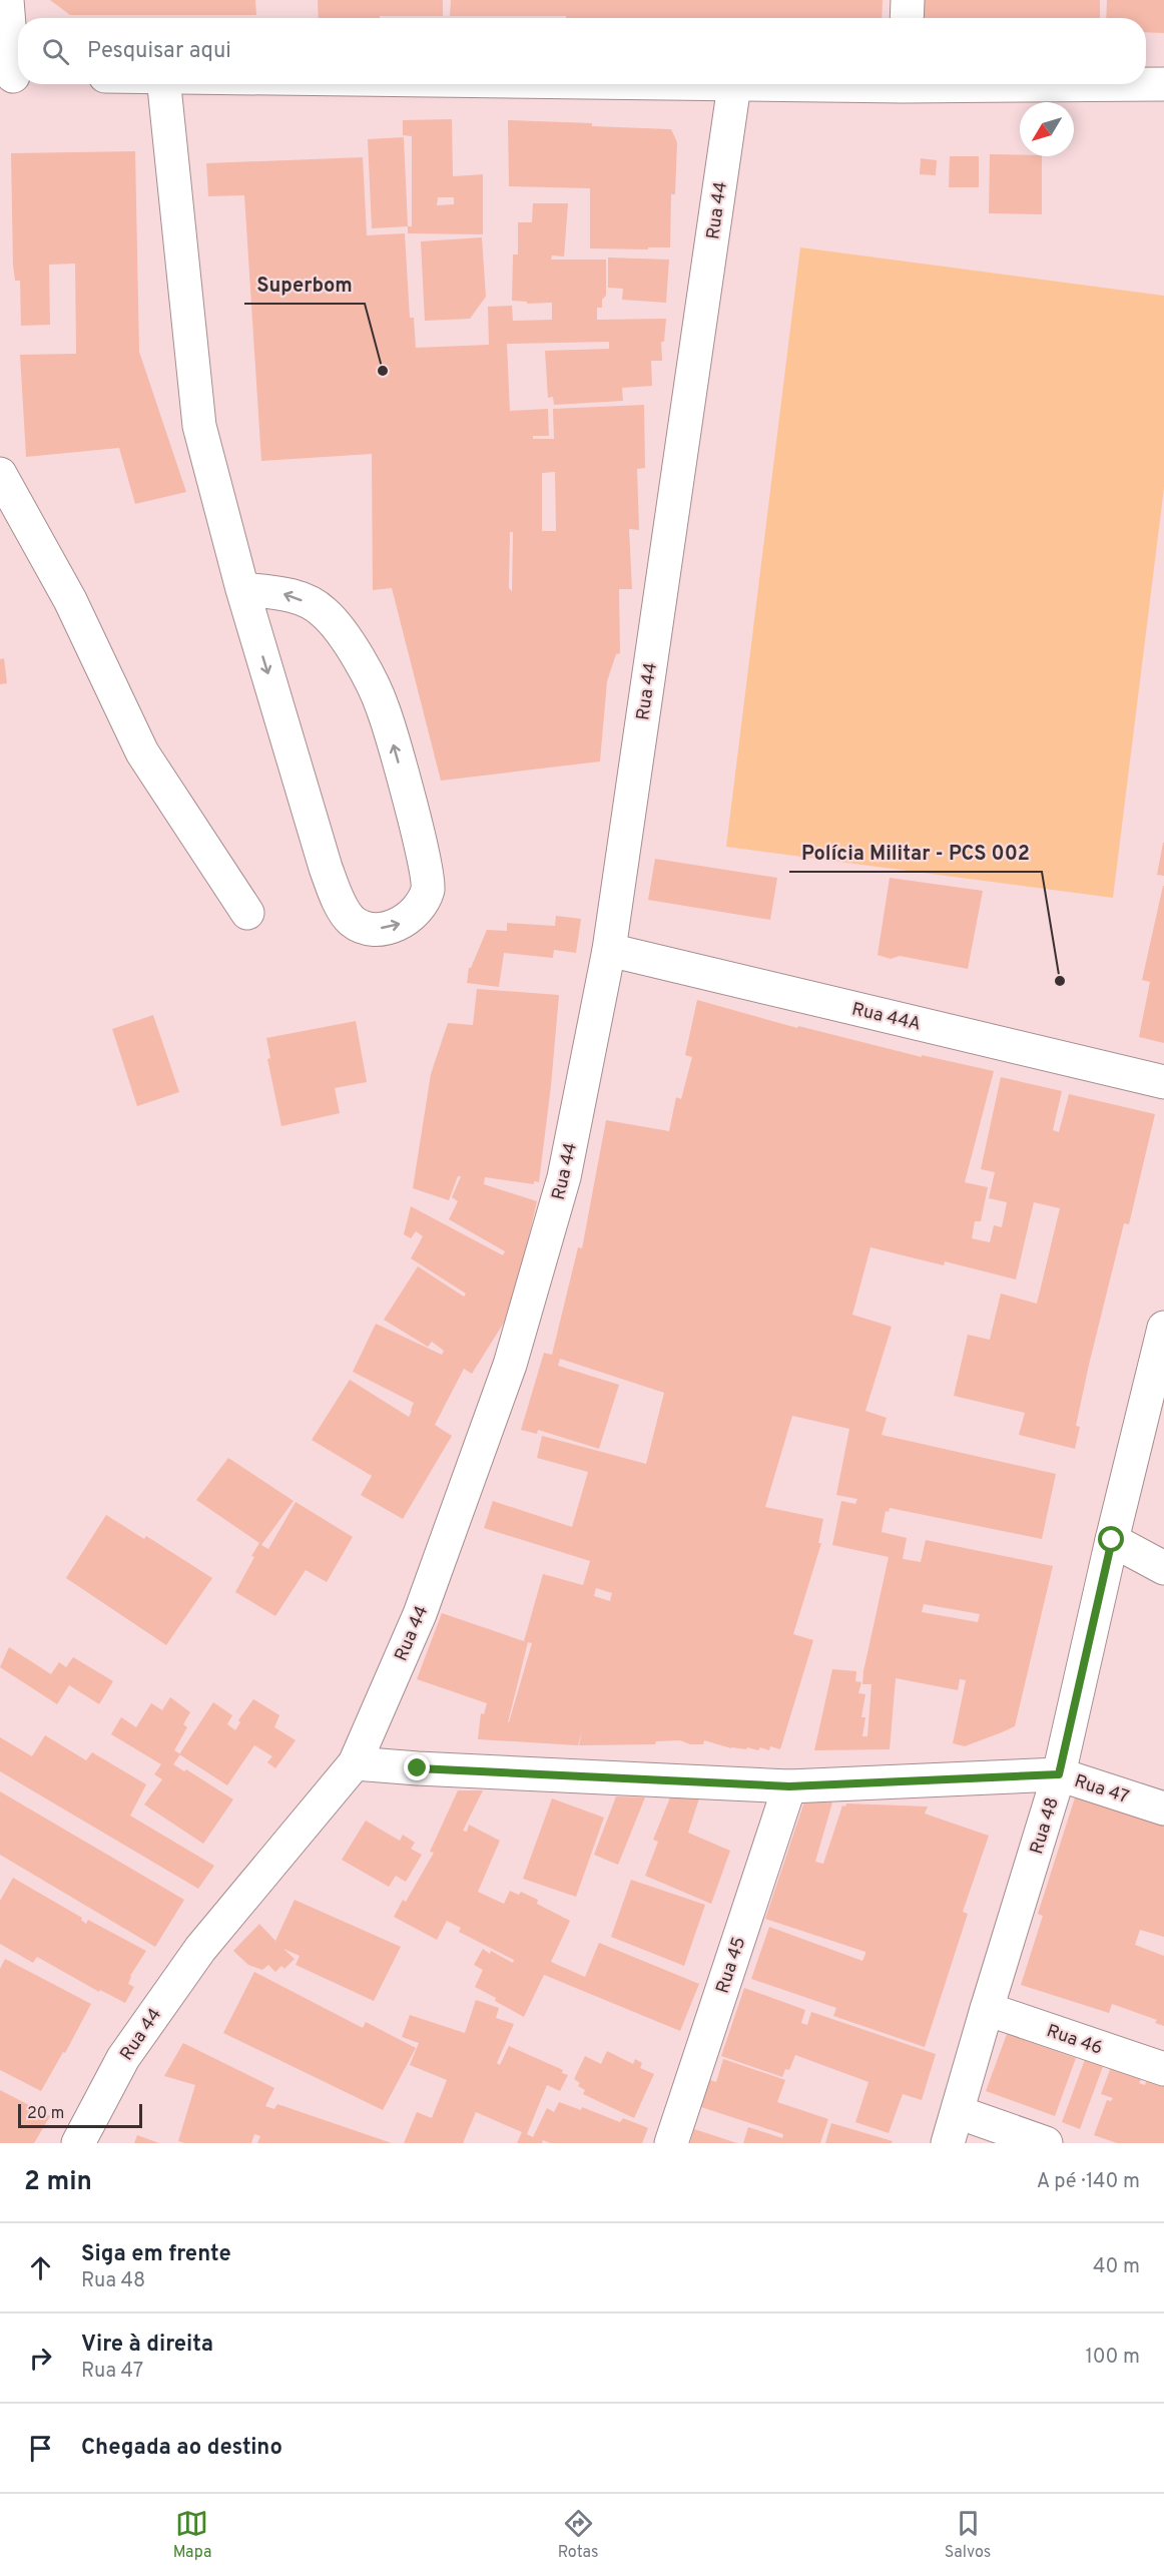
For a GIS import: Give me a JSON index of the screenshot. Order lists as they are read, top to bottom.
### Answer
{
  "streets": {
    "street": [
      "Rua 44",
      "Rua 44A",
      "Rua 47",
      "Rua 48",
      "Rua 45",
      "Rua 46"
    ]
  },
  "crossings": [
    ["Rua 44", "Rua 44A"],
    ["Rua 44", "Rua 47"],
    ["Rua 47", "Rua 48"],
    ["Rua 47", "Rua 45"],
    ["Rua 48", "Rua 46"]
  ],
  "places": ["Superbom", "Polícia Militar - PCS 002"],
  "scale_bar": "20 m",
  "north": "bottom left",
  "page": {
    "search": "Pesquisar aqui",
    "scale": "20 m",
    "heading": ["2 min", "A pé · 140 m"],
    "list": [
      ["Siga em frente", "Rua 48", "40 m"],
      ["Vire à direita", "Rua 47", "100 m"],
      "Chegada ao destino"
    ],
    "nav": ["Mapa", "Rotas", "Salvos"]
  }
}
